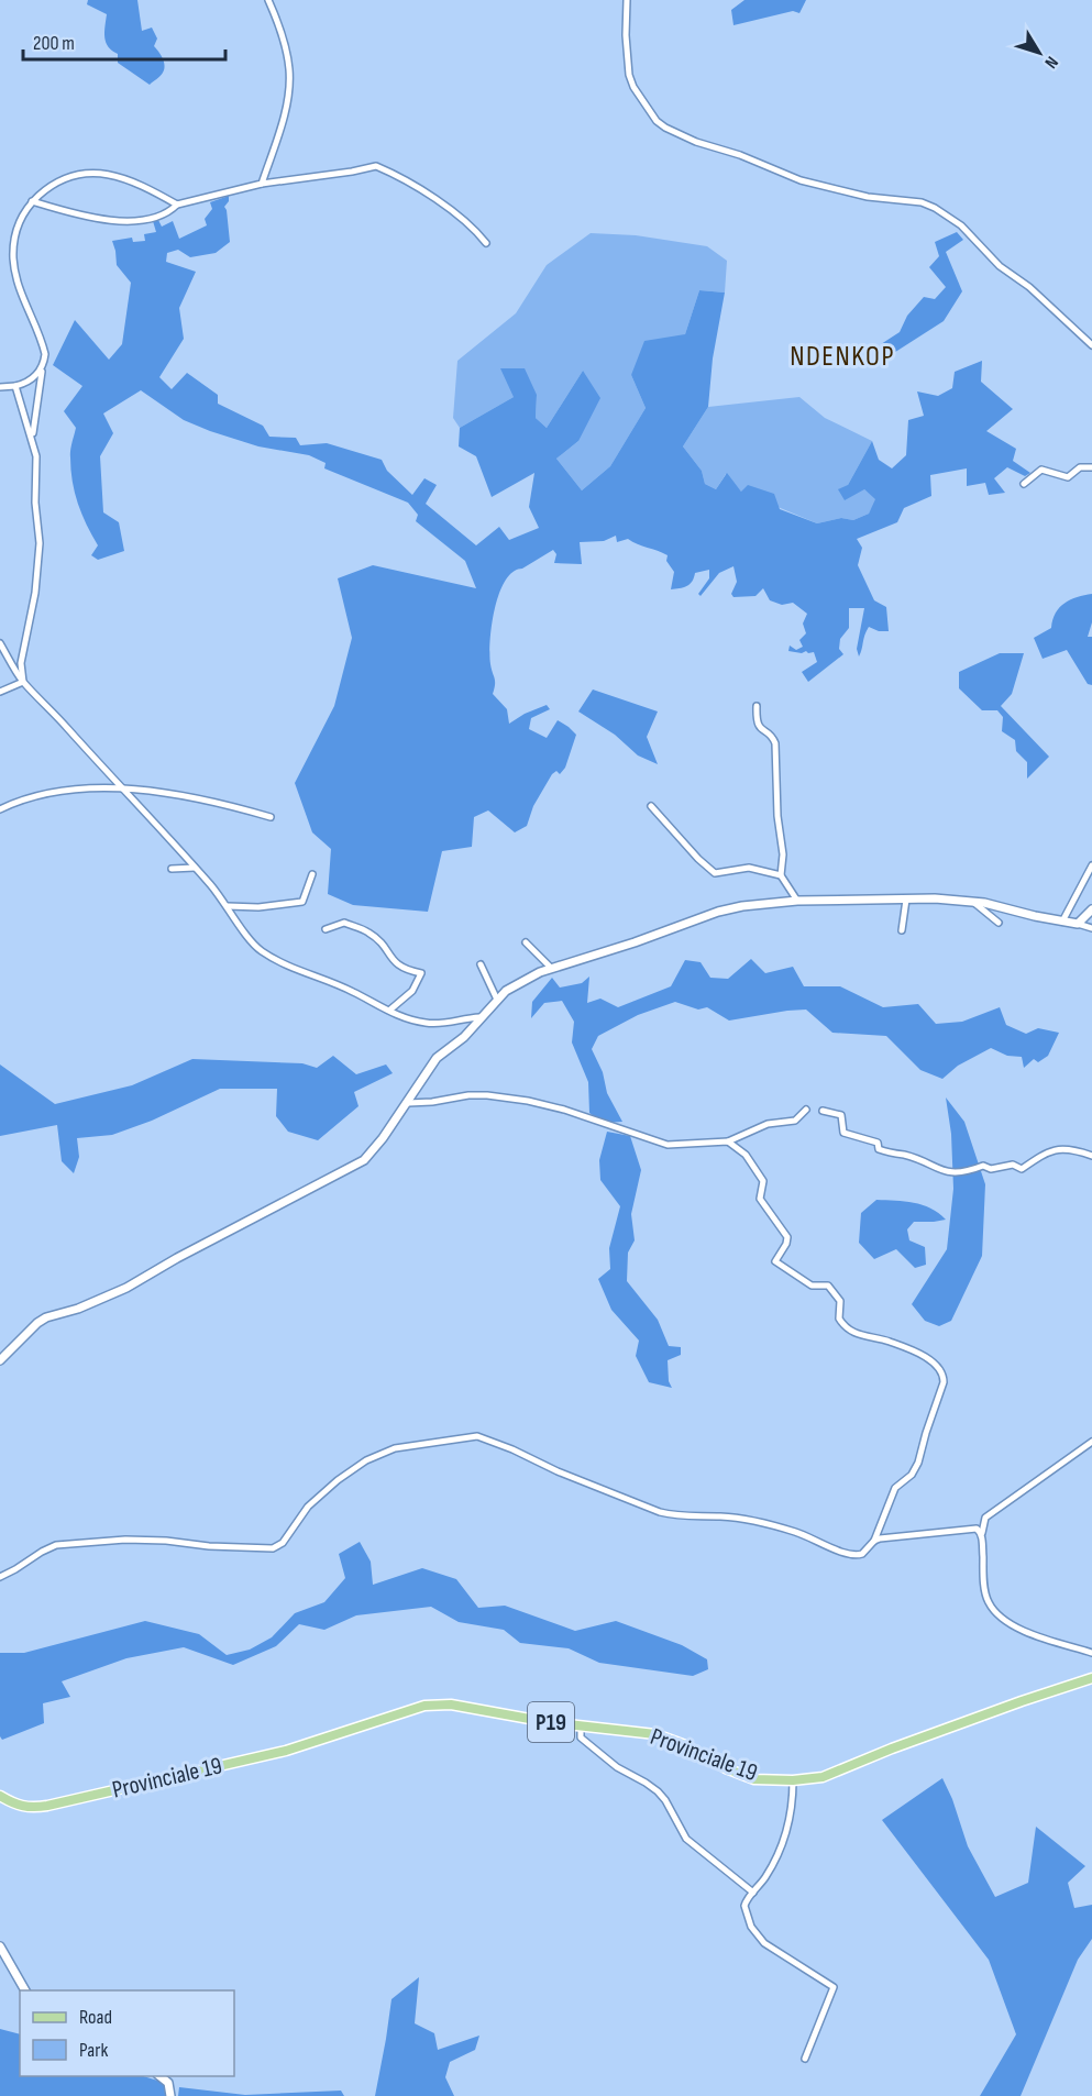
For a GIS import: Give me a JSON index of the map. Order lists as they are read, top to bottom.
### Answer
{
  "streets": {
    "main road": ["P19", "Provinciale 19"]
  },
  "districts": ["NDENKOP"],
  "legend": ["Road", "Park"],
  "scale_bar": "200 m",
  "north": "bottom right"
}
